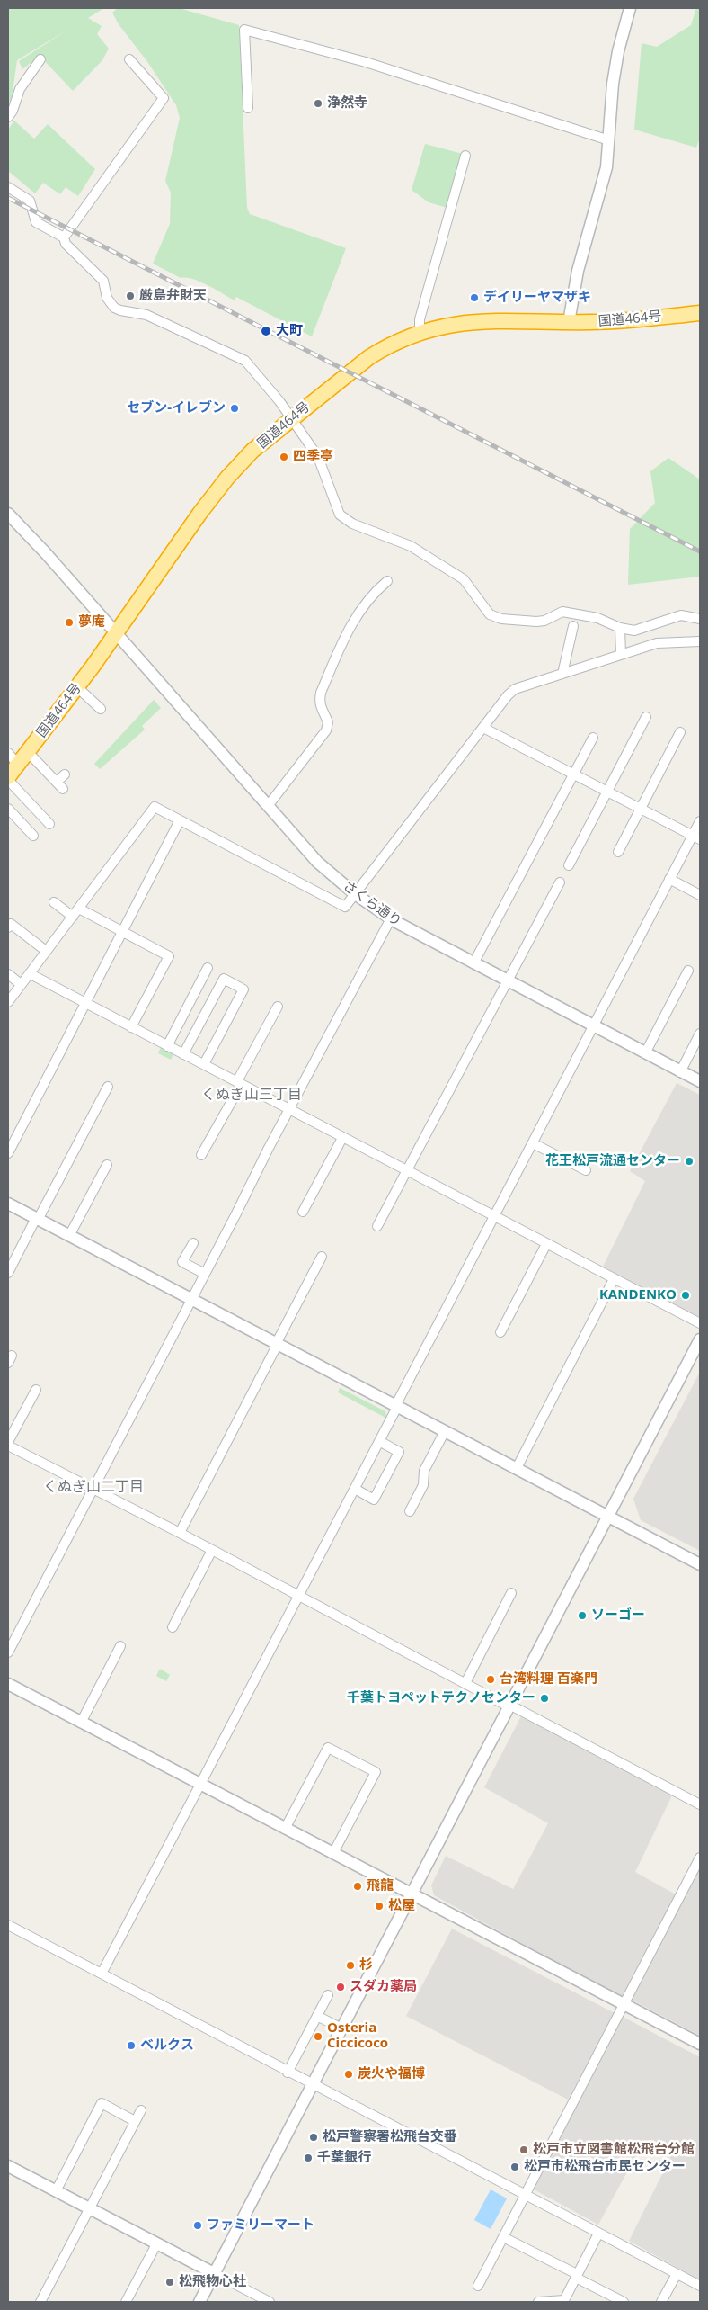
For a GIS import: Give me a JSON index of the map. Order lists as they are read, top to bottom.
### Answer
{
  "streets": {
    "highway": ["国道464号"],
    "street": ["さくら通り"]
  },
  "crossings": [
    ["国道464号", "さくら通り"]
  ],
  "districts": ["くぬぎ山三丁目", "くぬぎ山二丁目"],
  "places": [
    "浄然寺",
    "厳島弁財天",
    "デイリーヤマザキ",
    "大町",
    "セブン-イレブン",
    "四季亭",
    "夢庵",
    "花王松戸流通センター",
    "KANDENKO",
    "ソーゴー",
    "台湾料理 百楽門",
    "千葉トヨペットテクノセンター",
    "飛龍",
    "松屋",
    "杉",
    "スダカ薬局",
    "Osteria Ciccicoco",
    "ベルクス",
    "炭火や福博",
    "松戸警察署松飛台交番",
    "松戸市立図書館松飛台分館",
    "千葉銀行",
    "松戸市松飛台市民センター",
    "ファミリーマート",
    "松飛物心社"
  ]
}
